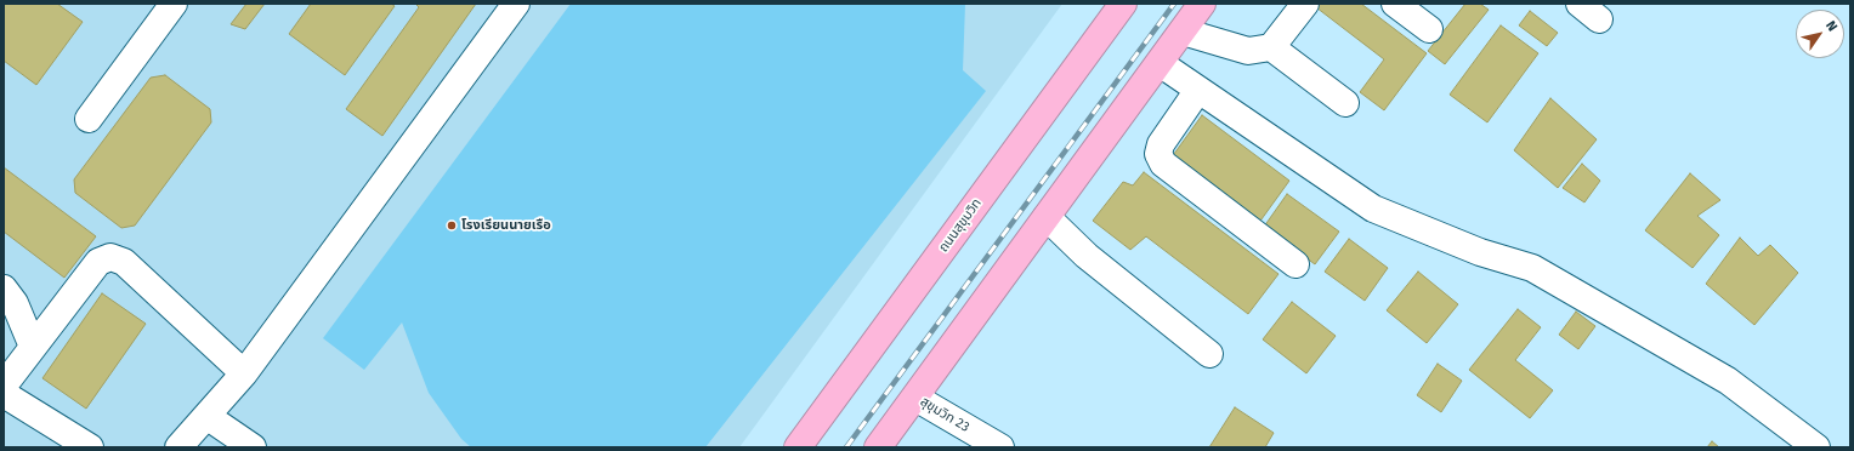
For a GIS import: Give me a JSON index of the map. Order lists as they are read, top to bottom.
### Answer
{
  "streets": {
    "highway": ["ถนนสุขุมวิท"],
    "street": ["สุขุมวิท 23"]
  },
  "places": ["โรงเรียนนายเรือ"],
  "north": "top right"
}
